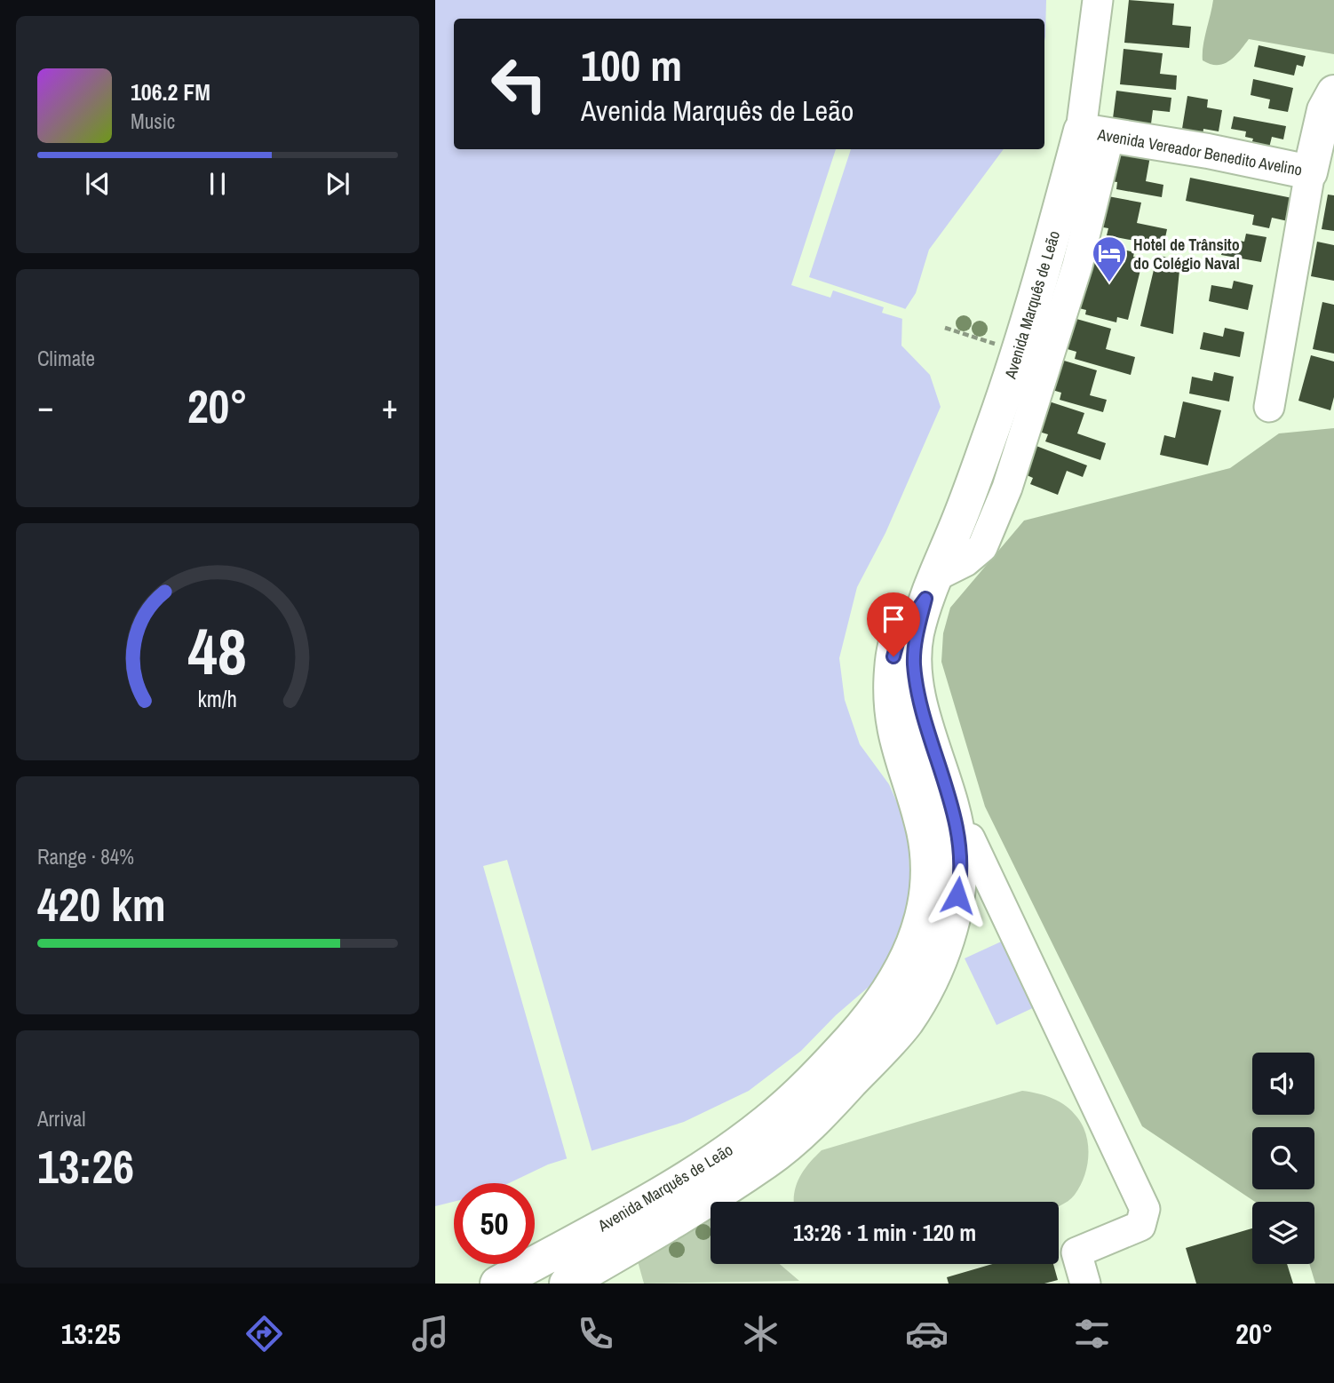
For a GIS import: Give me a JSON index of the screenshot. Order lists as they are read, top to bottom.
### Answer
{
  "streets": {
    "main road": ["Avenida Vereador Benedito Avelino", "Avenida Marquês de Leão"]
  },
  "crossings": [
    ["Avenida Vereador Benedito Avelino", "Avenida Marquês de Leão"]
  ],
  "places": {
    "hotel": ["Hotel de Trânsito do Colégio Naval"]
  },
  "page": {
    "turn": ["100 m", "Avenida Marquês de Leão"],
    "song": ["106.2 FM", "Music"],
    "tile": [
      "Climate",
      ["Range · 84%", "420 km"],
      ["Arrival", "13:26"]
    ],
    "heat": ["−", "20°", "+"],
    "limit": "50",
    "trip": "13:26 · 1 min · 120 m",
    "tabs": ["13:25", "20°"],
    "gauge": ["48", "km/h"]
  }
}
